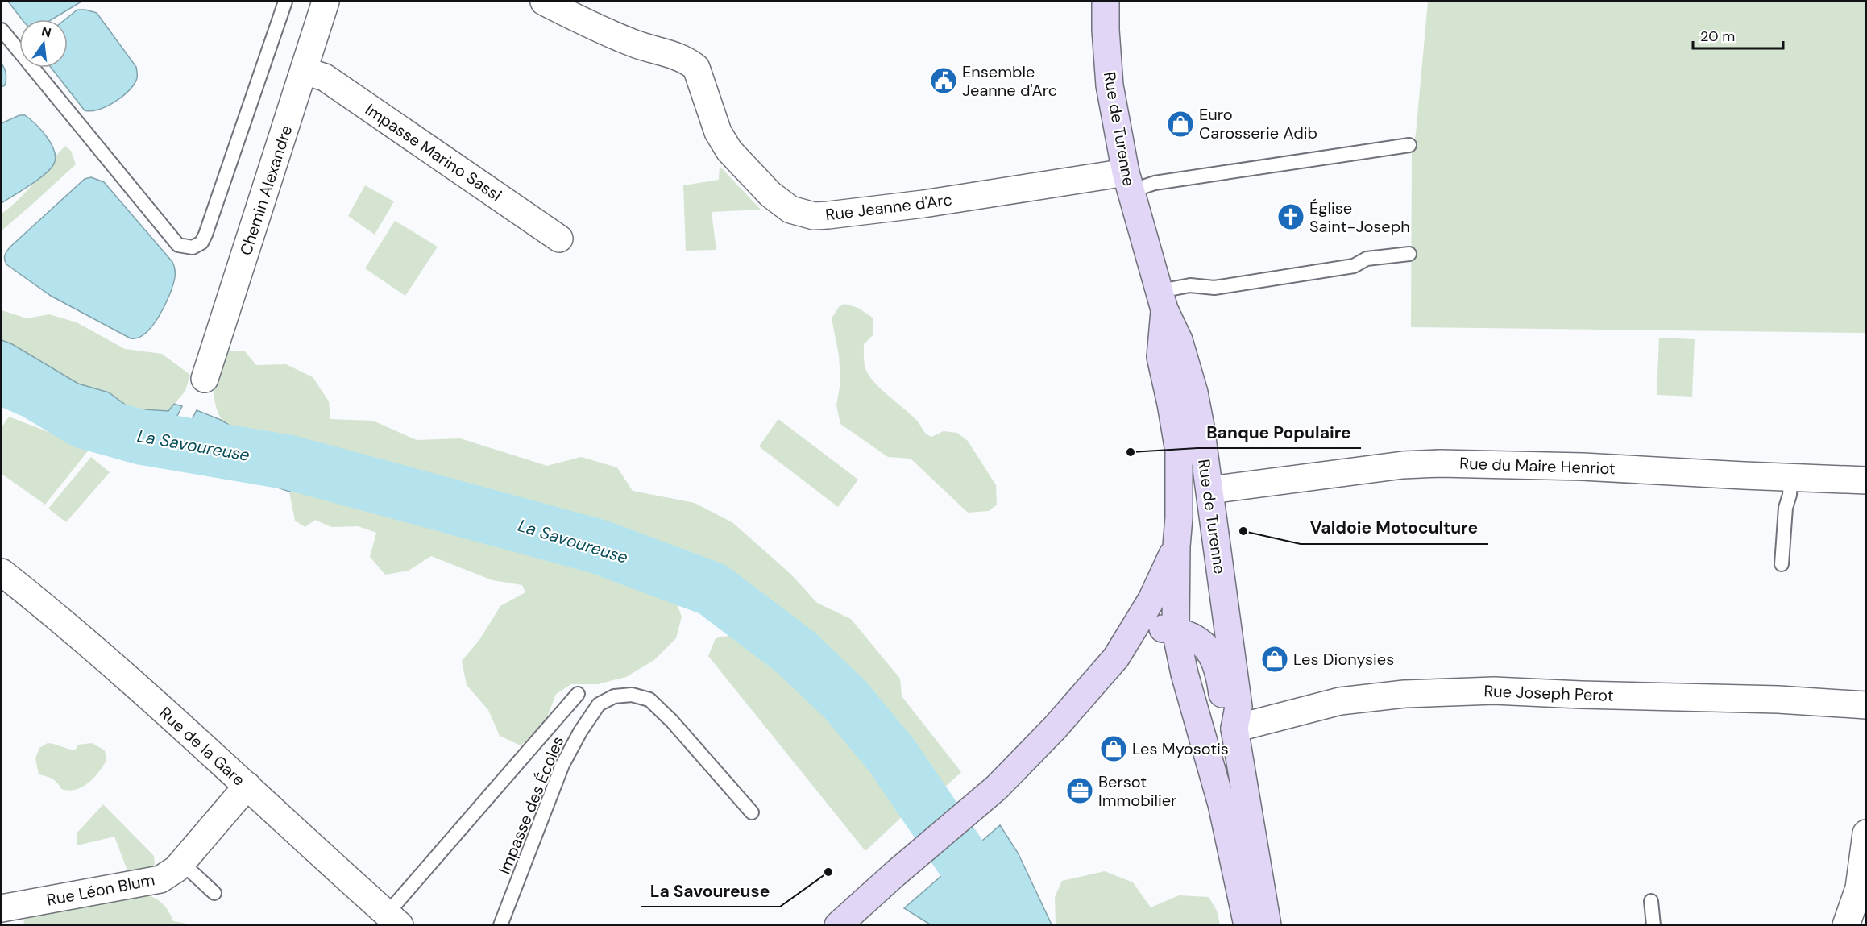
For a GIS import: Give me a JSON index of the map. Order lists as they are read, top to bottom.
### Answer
{
  "streets": {
    "main road": ["Rue de Turenne"],
    "street": [
      "Impasse Marino Sassi",
      "Chemin Alexandre",
      "Rue Jeanne d'Arc",
      "Rue du Maire Henriot",
      "Rue Joseph Perot",
      "Rue de la Gare",
      "Rue Léon Blum"
    ],
    "lane": ["Impasse des Écoles"]
  },
  "crossings": [
    ["Rue de Turenne", "Rue Jeanne d'Arc"],
    ["Rue de Turenne", "Rue du Maire Henriot"],
    ["Rue de Turenne", "Rue Joseph Perot"],
    ["Impasse Marino Sassi", "Chemin Alexandre"],
    ["Rue de la Gare", "Rue Léon Blum"]
  ],
  "water": ["La Savoureuse"],
  "places": {
    "public building": ["Ensemble Jeanne d'Arc"],
    "shop": ["Euro Carosserie Adib", "Les Dionysies", "Les Myosotis"],
    "church": ["Église Saint-Joseph"],
    "other": ["Banque Populaire", "Valdoie Motoculture", "La Savoureuse"],
    "office": ["Bersot Immobilier"]
  },
  "scale_bar": "20 m",
  "north": "top"
}
